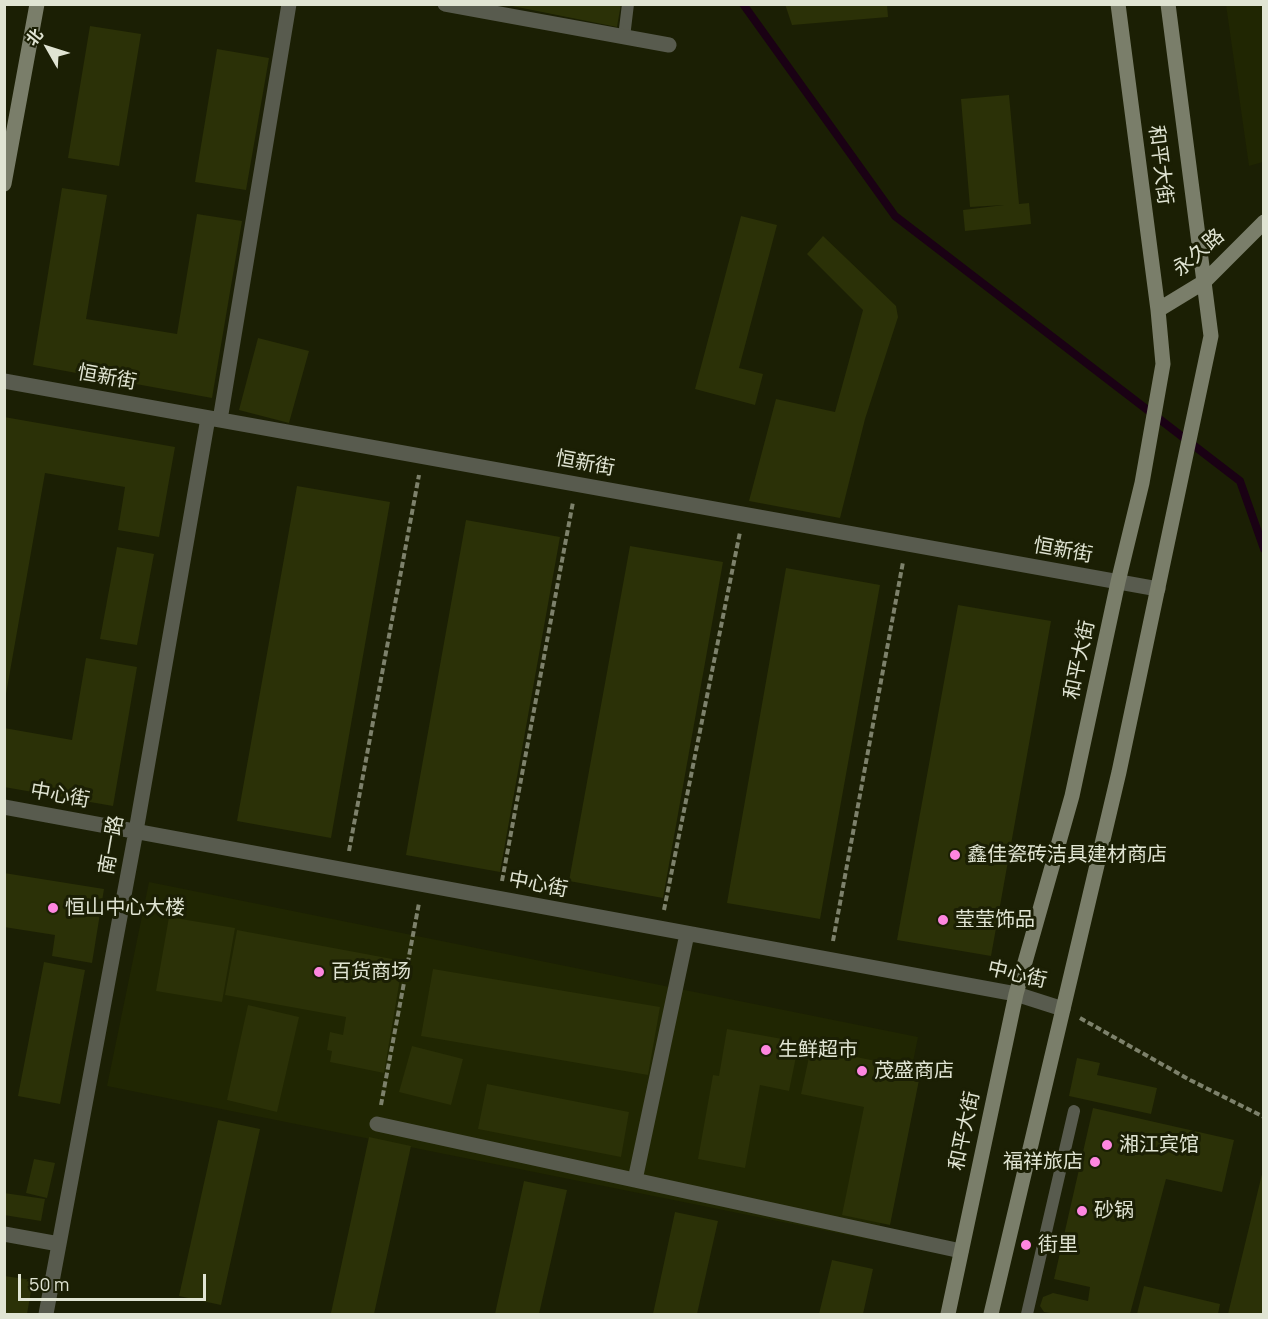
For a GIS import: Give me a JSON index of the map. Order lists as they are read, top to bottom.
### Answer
{
  "streets": {
    "main road": ["和平大街", "永久路"],
    "street": ["恒新街", "中心街", "南一路"]
  },
  "crossings": [
    ["和平大街", "永久路"],
    ["和平大街", "恒新街"],
    ["和平大街", "中心街"],
    ["恒新街", "南一路"],
    ["中心街", "南一路"]
  ],
  "places": [
    "鑫佳瓷砖洁具建材商店",
    "恒山中心大楼",
    "莹莹饰品",
    "百货商场",
    "生鲜超市",
    "茂盛商店",
    "湘江宾馆",
    "福祥旅店",
    "砂锅",
    "街里"
  ],
  "scale_bar": "50 m",
  "north": "top left"
}
